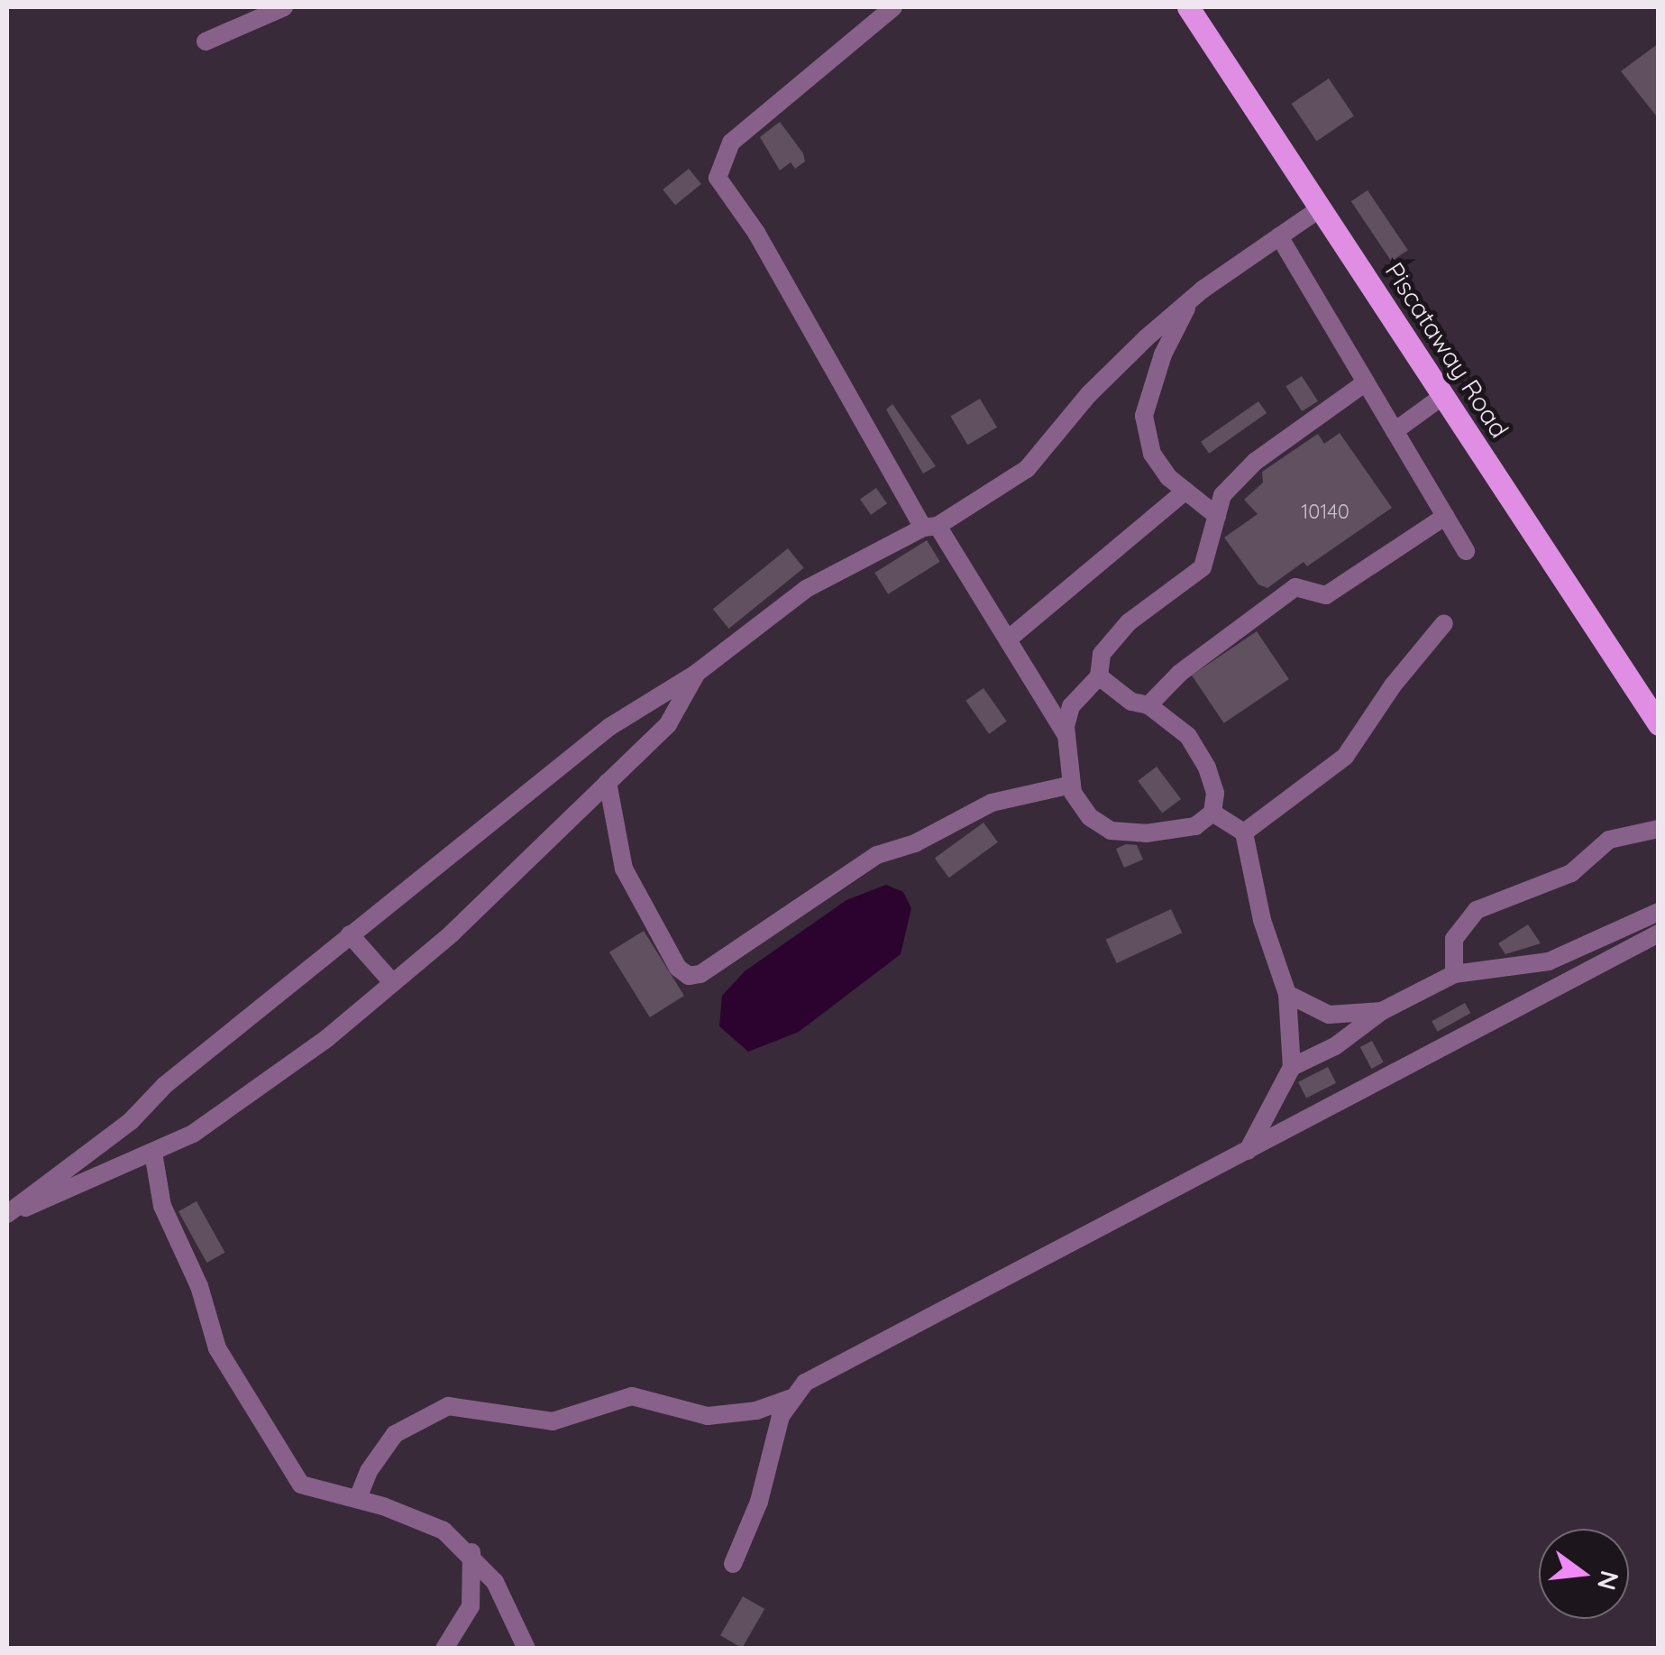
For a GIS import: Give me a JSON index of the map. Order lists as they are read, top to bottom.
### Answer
{
  "streets": {
    "main road": ["Piscataway Road"]
  },
  "house_numbers": ["10140"],
  "north": "right"
}
